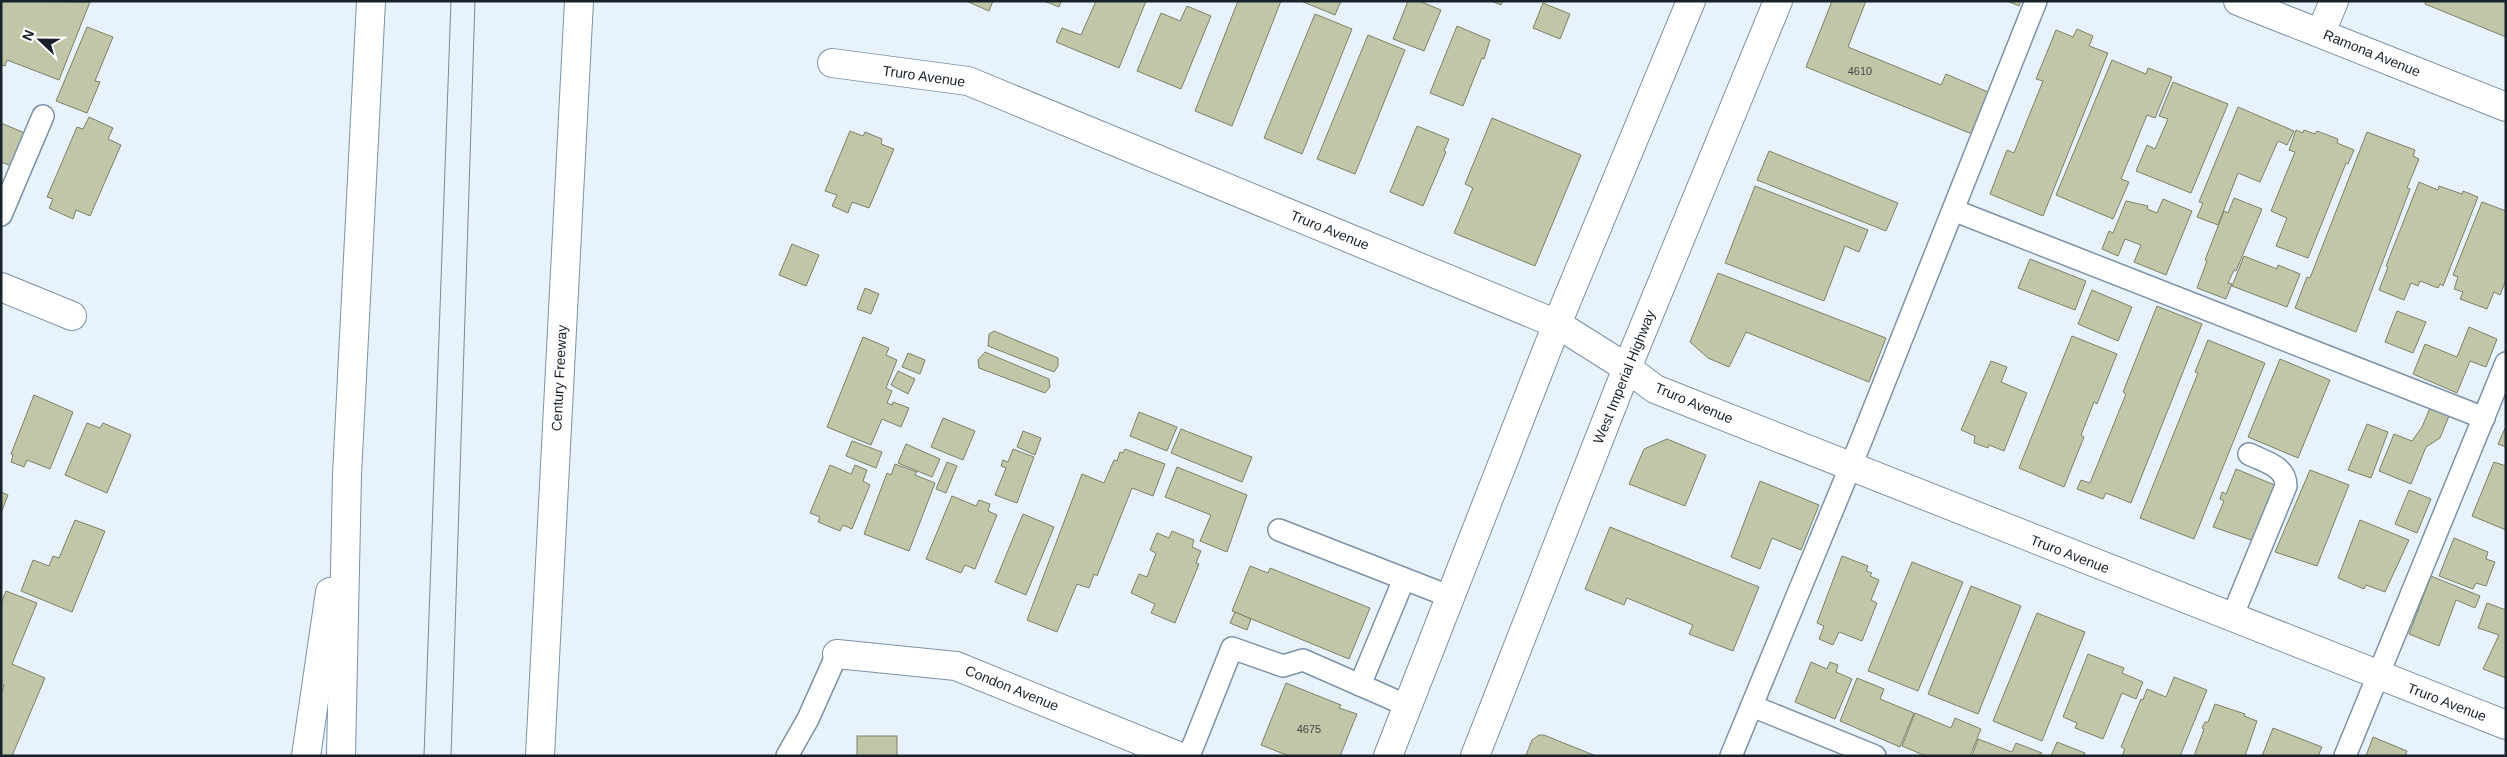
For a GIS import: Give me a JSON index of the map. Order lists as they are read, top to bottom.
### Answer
{
  "streets": {
    "main road": [
      "Ramona Avenue",
      "Truro Avenue",
      "West Imperial Highway",
      "Century Freeway",
      "Condon Avenue"
    ]
  },
  "crossings": [
    ["Truro Avenue", "West Imperial Highway"]
  ],
  "house_numbers": ["4610", "4675"],
  "north": "left"
}
